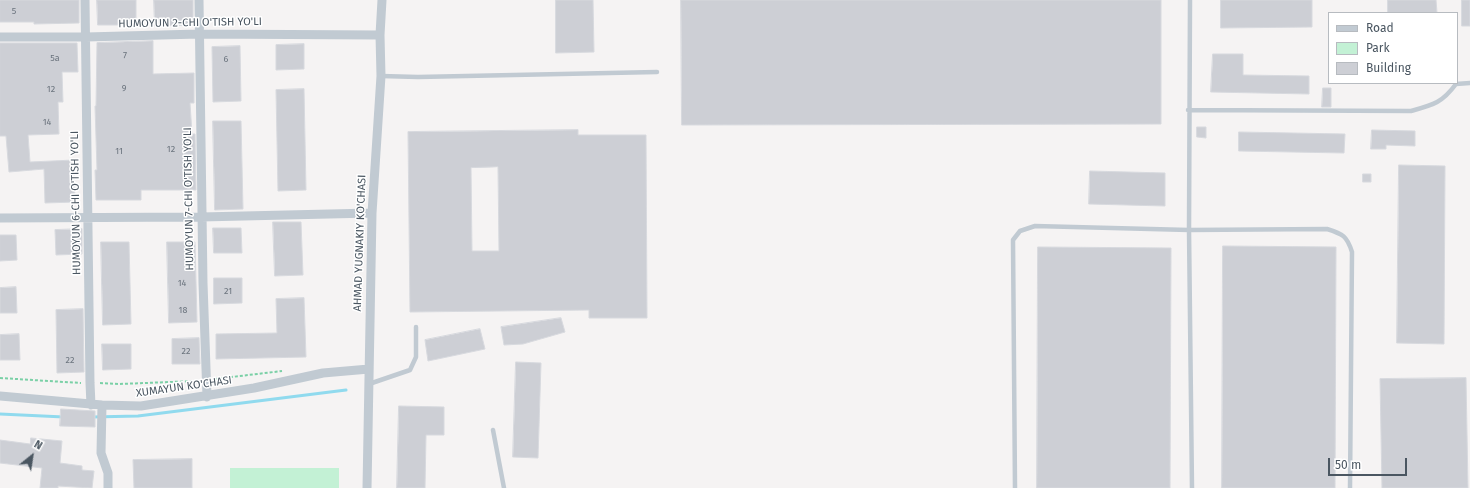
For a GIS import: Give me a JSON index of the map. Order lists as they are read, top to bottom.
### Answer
{
  "streets": {
    "street": [
      "HUMOYUN 2-CHI O'TISH YO'LI",
      "HUMOYUN 7-CHI O'TISH YO'LI",
      "HUMOYUN 6-CHI O'TISH YO'LI",
      "AHMAD YUGNAKIY KO'CHASI",
      "XUMAYUN KO'CHASI"
    ]
  },
  "crossings": [
    ["HUMOYUN 2-CHI O'TISH YO'LI", "HUMOYUN 7-CHI O'TISH YO'LI"],
    ["HUMOYUN 2-CHI O'TISH YO'LI", "HUMOYUN 6-CHI O'TISH YO'LI"],
    ["HUMOYUN 2-CHI O'TISH YO'LI", "AHMAD YUGNAKIY KO'CHASI"],
    ["HUMOYUN 7-CHI O'TISH YO'LI", "XUMAYUN KO'CHASI"],
    ["HUMOYUN 6-CHI O'TISH YO'LI", "XUMAYUN KO'CHASI"],
    ["AHMAD YUGNAKIY KO'CHASI", "XUMAYUN KO'CHASI"]
  ],
  "house_numbers": [
    "5",
    "7",
    "5a",
    "6",
    "9",
    "12",
    "14",
    "12",
    "11",
    "14",
    "21",
    "18",
    "22",
    "22"
  ],
  "legend": ["Road", "Park", "Building"],
  "scale_bar": "50 m",
  "north": "top right"
}
